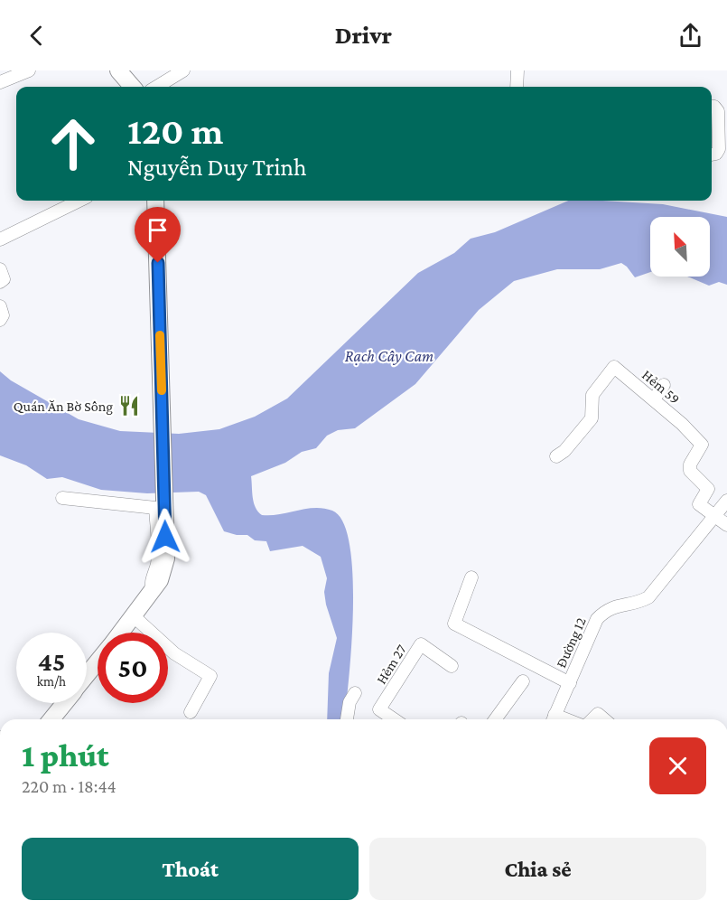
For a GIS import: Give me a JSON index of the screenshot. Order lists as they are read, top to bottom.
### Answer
{
  "streets": {
    "street": ["Hẻm 59", "Đường 12", "Hẻm 27"]
  },
  "crossings": [
    ["Hẻm 59", "Đường 12"]
  ],
  "water": ["Rạch Cây Cam"],
  "places": {
    "restaurant": ["Quán Ăn Bờ Sông"]
  },
  "north": "top left",
  "page": {
    "header": "Drivr",
    "turn": ["120 m", "Nguyễn Duy Trinh"],
    "speed": "45 km/h",
    "limit": "50",
    "heading": ["1 phút", "220 m · 18:44"],
    "buttons": ["Thoát", "Chia sẻ"]
  }
}
